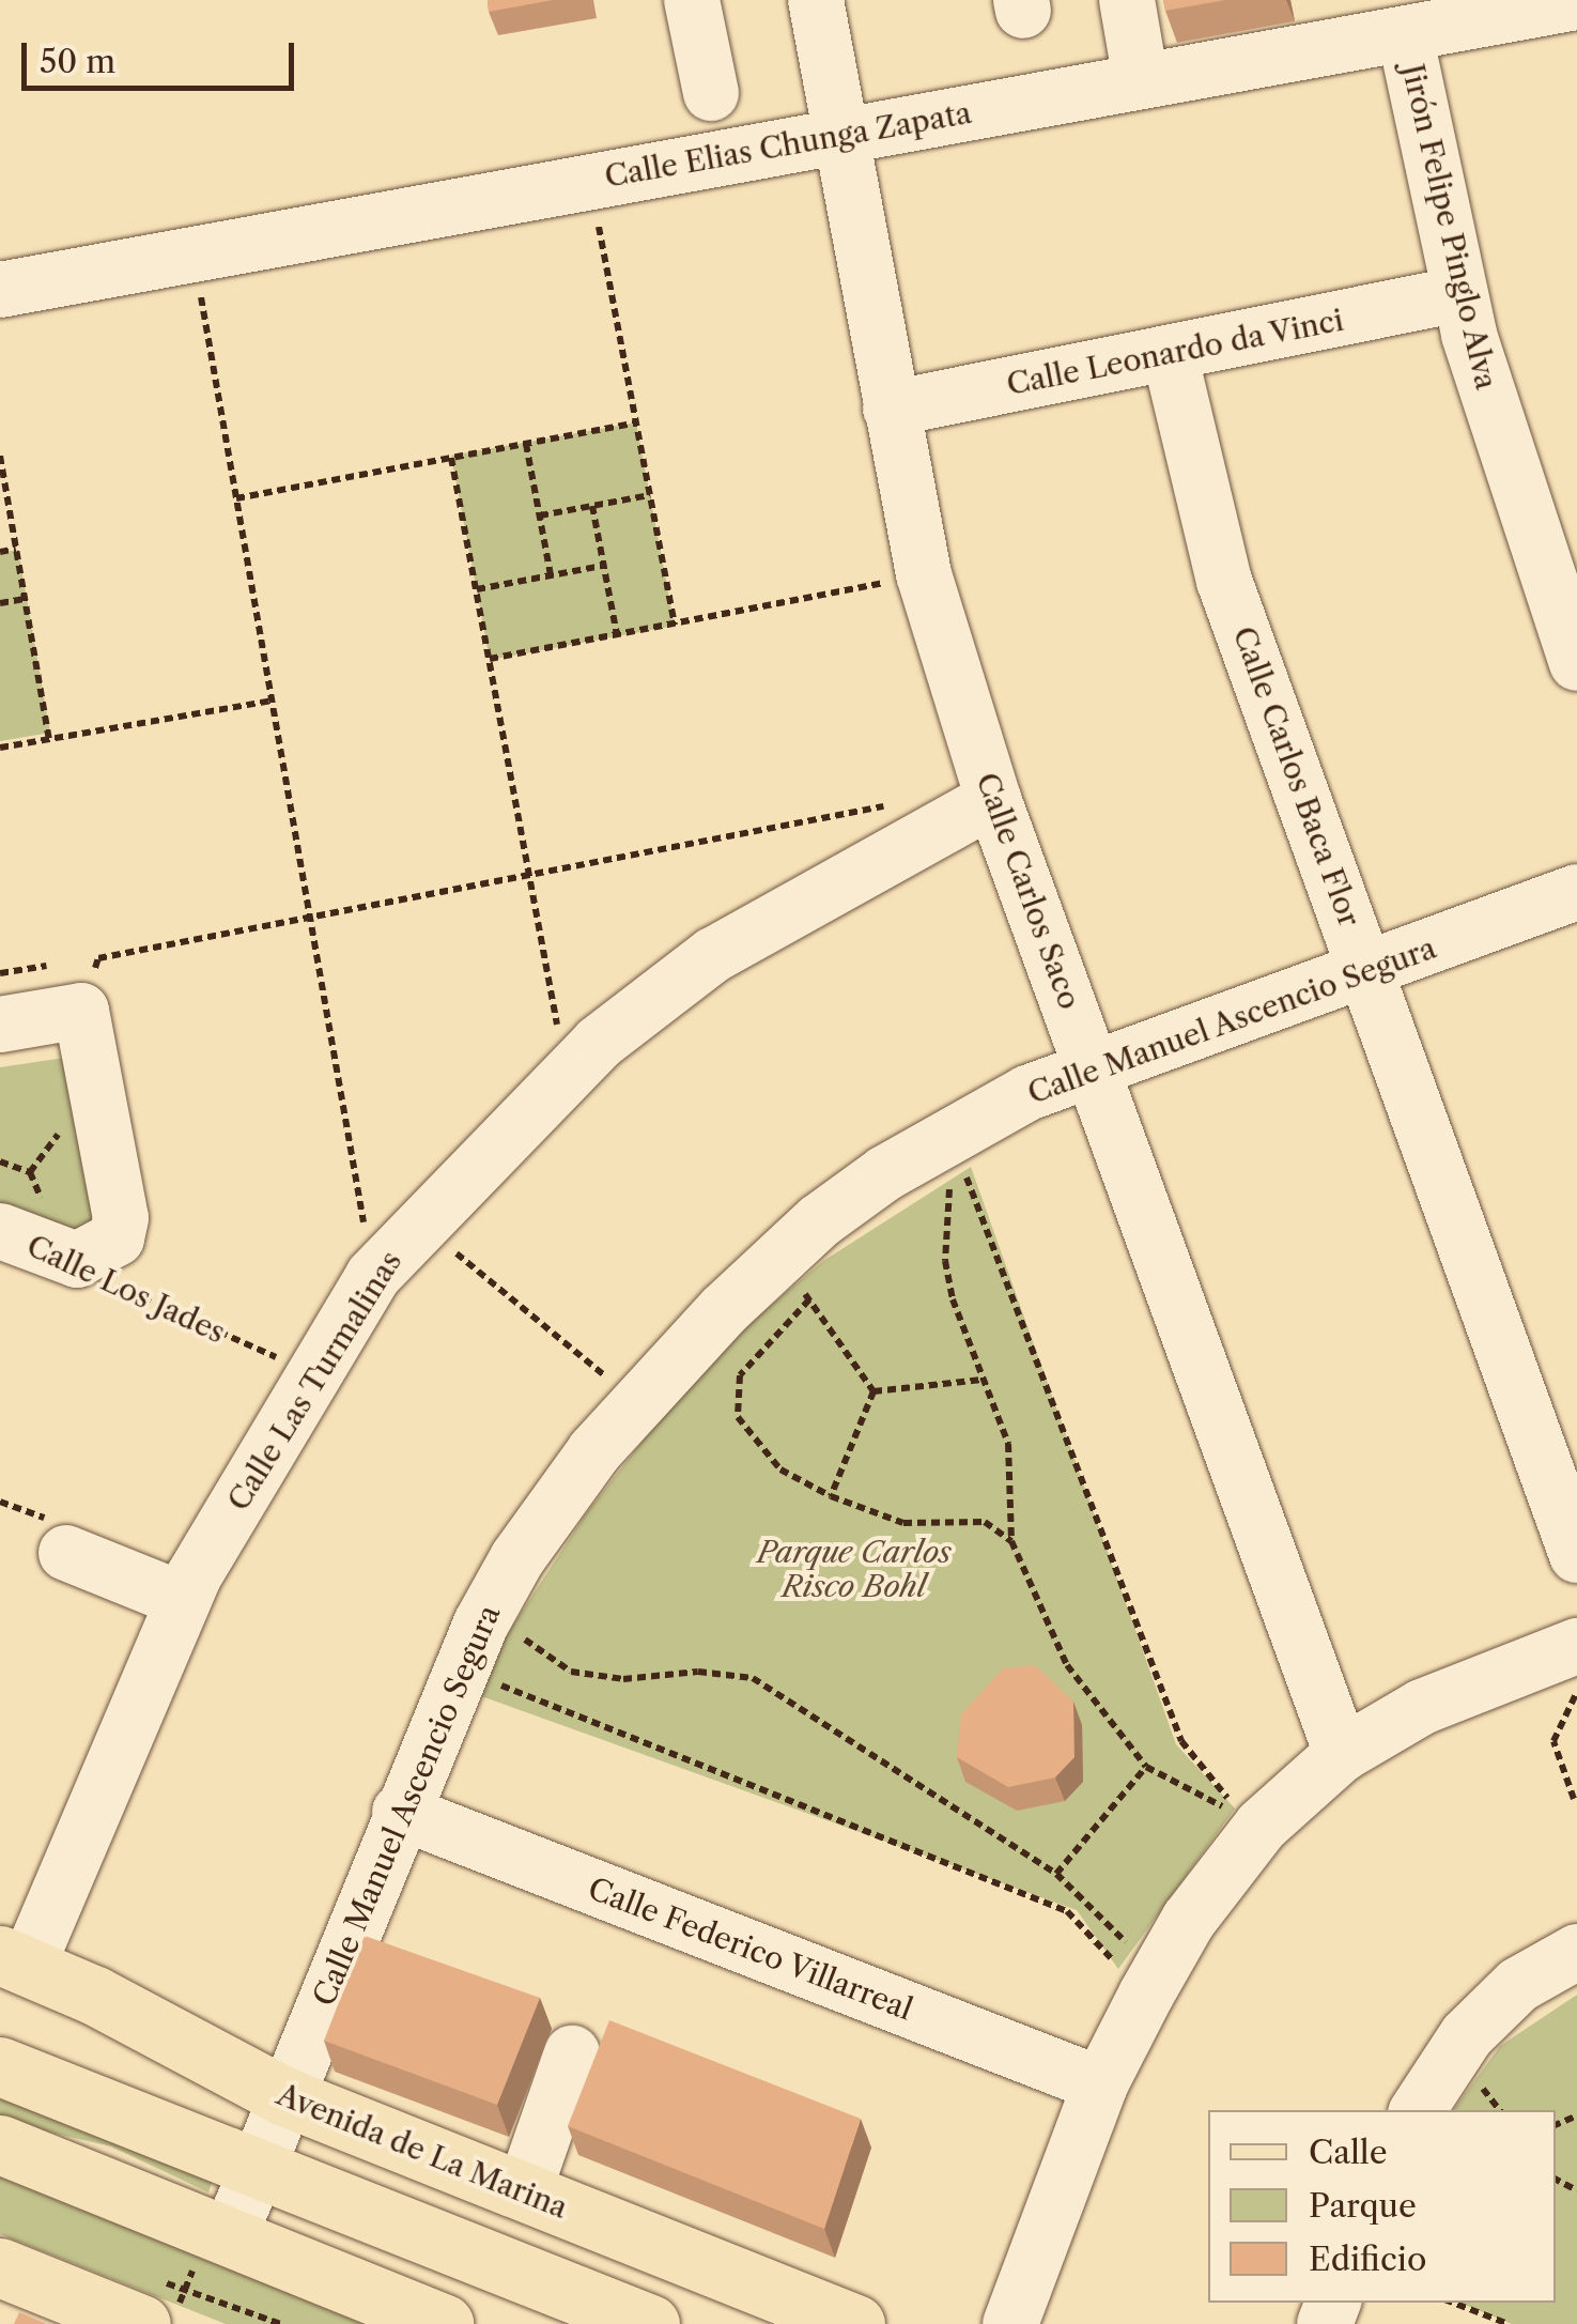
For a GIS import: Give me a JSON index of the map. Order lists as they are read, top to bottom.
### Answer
{
  "streets": {
    "main road": ["Avenida de La Marina"],
    "street": [
      "Calle Elias Chunga Zapata",
      "Jirón Felipe Pinglo Alva",
      "Calle Leonardo da Vinci",
      "Calle Carlos Baca Flor",
      "Calle Carlos Saco",
      "Calle Manuel Ascencio Segura",
      "Calle Los Jades",
      "Calle Las Turmalinas",
      "Calle Federico Villarreal"
    ]
  },
  "crossings": [
    ["Calle Elias Chunga Zapata", "Jirón Felipe Pinglo Alva"],
    ["Calle Elias Chunga Zapata", "Calle Carlos Saco"],
    ["Jirón Felipe Pinglo Alva", "Calle Leonardo da Vinci"],
    ["Calle Leonardo da Vinci", "Calle Carlos Baca Flor"],
    ["Calle Leonardo da Vinci", "Calle Carlos Saco"],
    ["Calle Carlos Baca Flor", "Calle Manuel Ascencio Segura"],
    ["Calle Carlos Saco", "Calle Manuel Ascencio Segura"],
    ["Calle Carlos Saco", "Calle Las Turmalinas"],
    ["Calle Manuel Ascencio Segura", "Calle Federico Villarreal"],
    ["Calle Manuel Ascencio Segura", "Avenida de La Marina"],
    ["Calle Los Jades", "Calle Las Turmalinas"],
    ["Calle Las Turmalinas", "Avenida de La Marina"]
  ],
  "parks": ["Parque Carlos Risco Bohl"],
  "legend": ["Calle", "Parque", "Edificio"],
  "scale_bar": "50 m"
}
